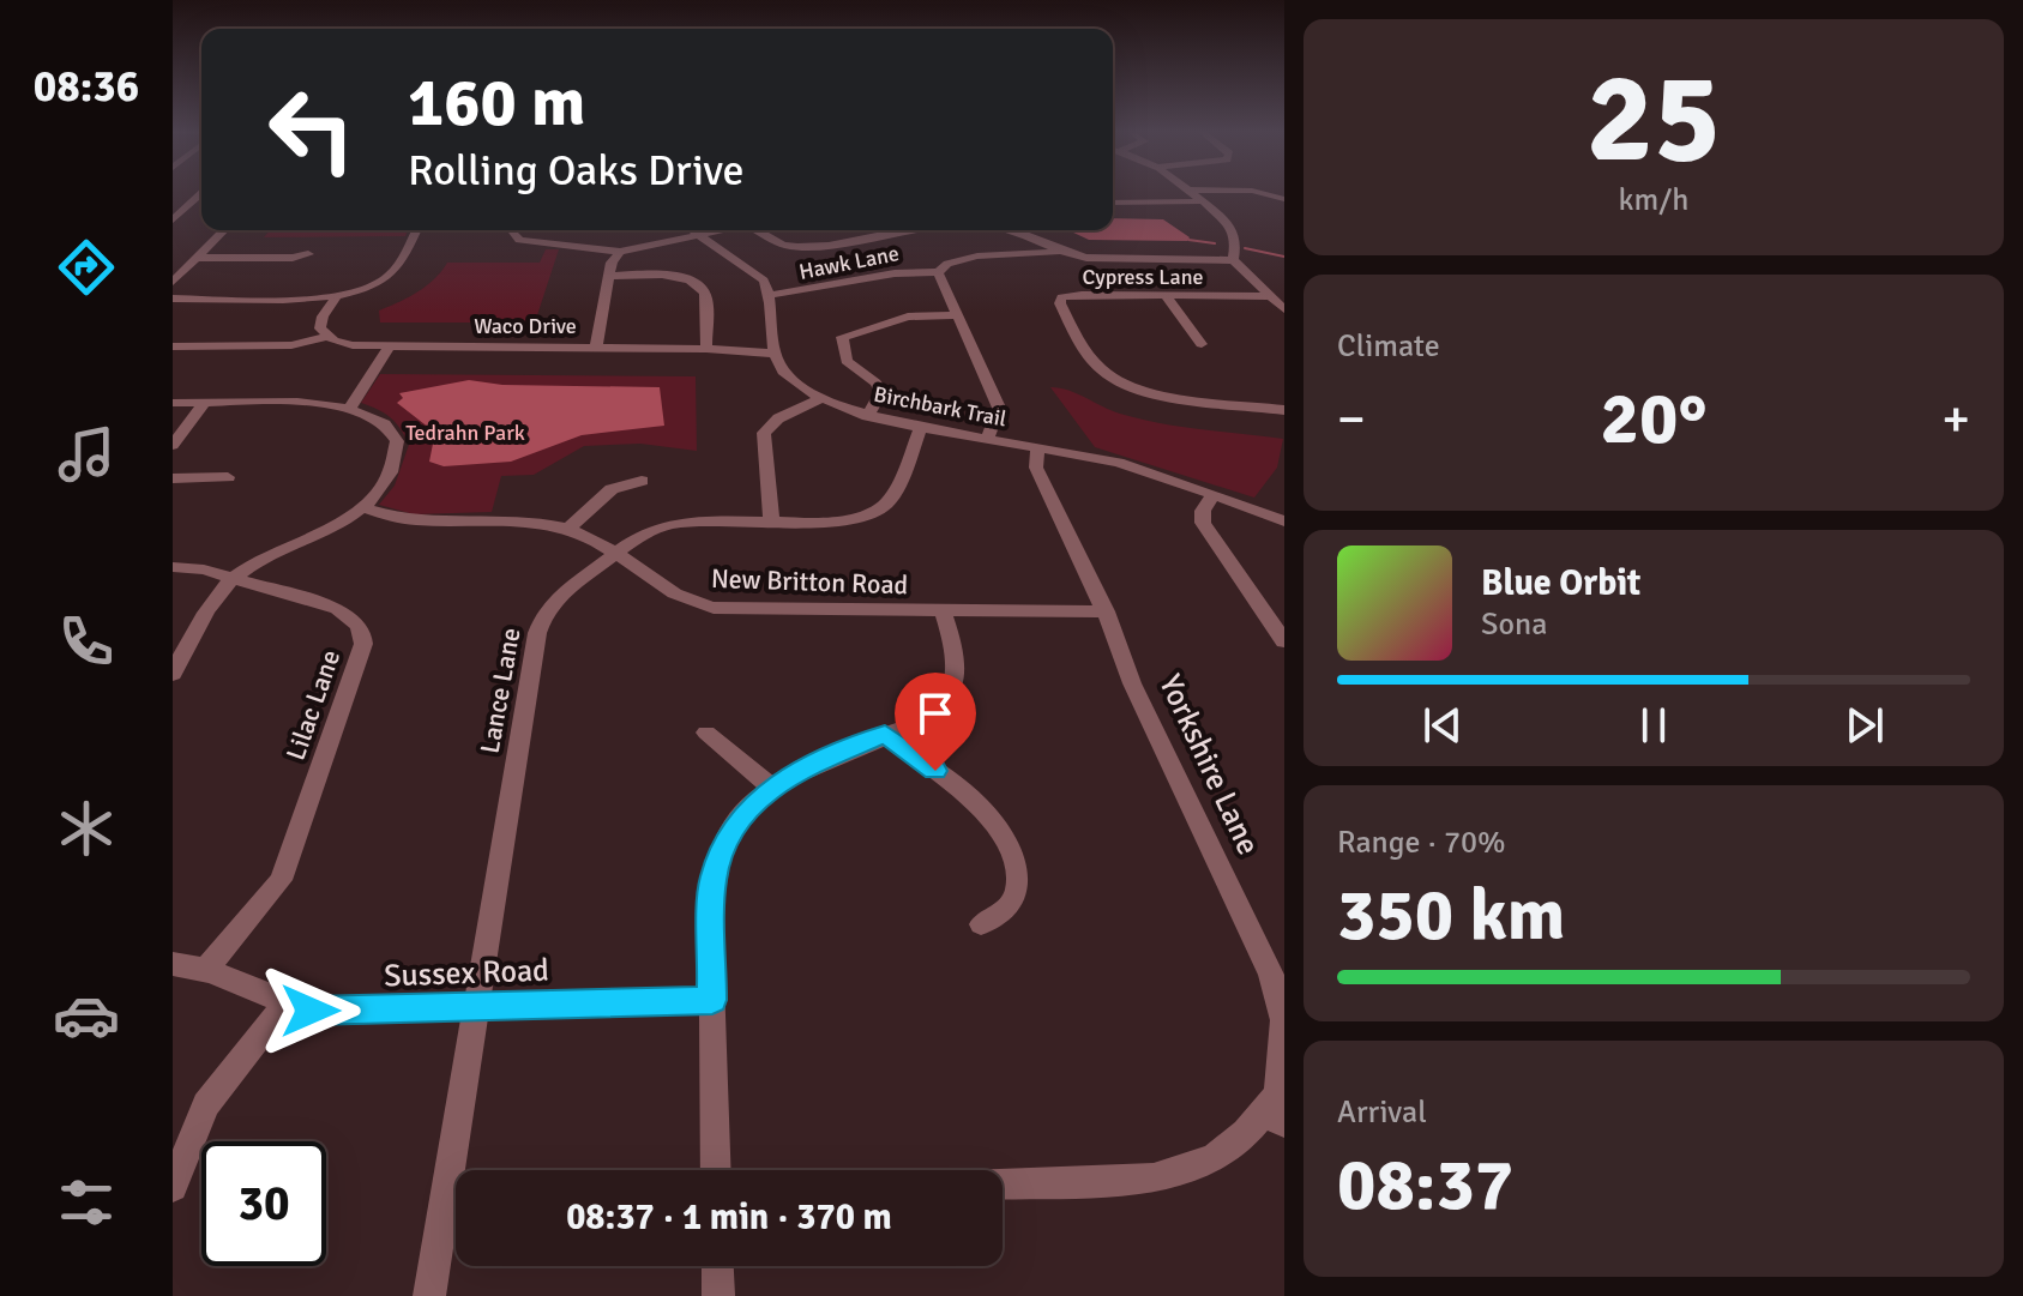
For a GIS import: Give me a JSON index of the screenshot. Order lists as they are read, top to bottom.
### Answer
{
  "streets": {
    "street": [
      "Hawk Lane",
      "Cypress Lane",
      "Waco Drive",
      "Birchbark Trail",
      "New Britton Road",
      "Lance Lane",
      "Lilac Lane",
      "Yorkshire Lane",
      "Sussex Road"
    ]
  },
  "crossings": [
    ["Waco Drive", "Birchbark Trail"],
    ["Birchbark Trail", "Lance Lane"],
    ["Birchbark Trail", "Yorkshire Lane"],
    ["New Britton Road", "Lance Lane"],
    ["New Britton Road", "Yorkshire Lane"],
    ["Lance Lane", "Sussex Road"],
    ["Lilac Lane", "Sussex Road"]
  ],
  "parks": ["Tedrahn Park"],
  "page": {
    "tabs": "08:36",
    "tile": [
      ["25", "km/h"],
      "Climate",
      ["Range · 70%", "350 km"],
      ["Arrival", "08:37"]
    ],
    "turn": ["160 m", "Rolling Oaks Drive"],
    "heat": ["−", "20°", "+"],
    "song": ["Blue Orbit", "Sona"],
    "limit": "30",
    "trip": "08:37 · 1 min · 370 m"
  }
}
